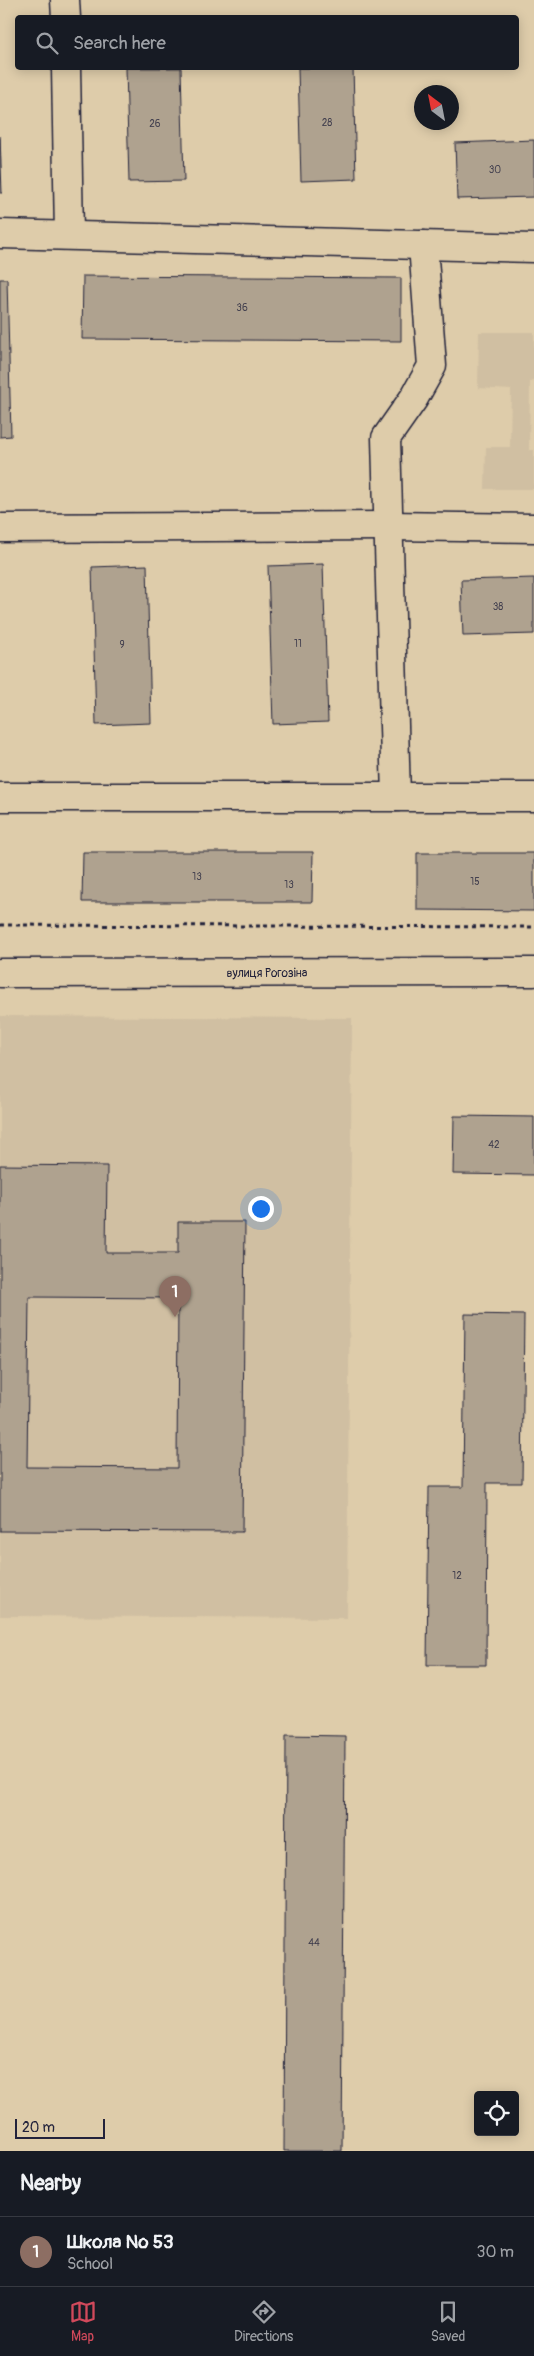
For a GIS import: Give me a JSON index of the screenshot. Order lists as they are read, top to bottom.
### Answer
{
  "streets": {
    "street": ["вулиця Рогозіна"]
  },
  "house_numbers": [
    "28",
    "26",
    "30",
    "36",
    "38",
    "11",
    "9",
    "13",
    "15",
    "13",
    "42",
    "12",
    "44"
  ],
  "scale_bar": "20 m",
  "north": "top left",
  "page": {
    "search": "Search here",
    "pins": "1",
    "scale": "20 m",
    "heading": "Nearby",
    "list": [
      {
        "mark": "1",
        "name": "Школа № 53",
        "note": "School",
        "value": "30 m"
      }
    ],
    "nav": ["Map", "Directions", "Saved"]
  }
}
